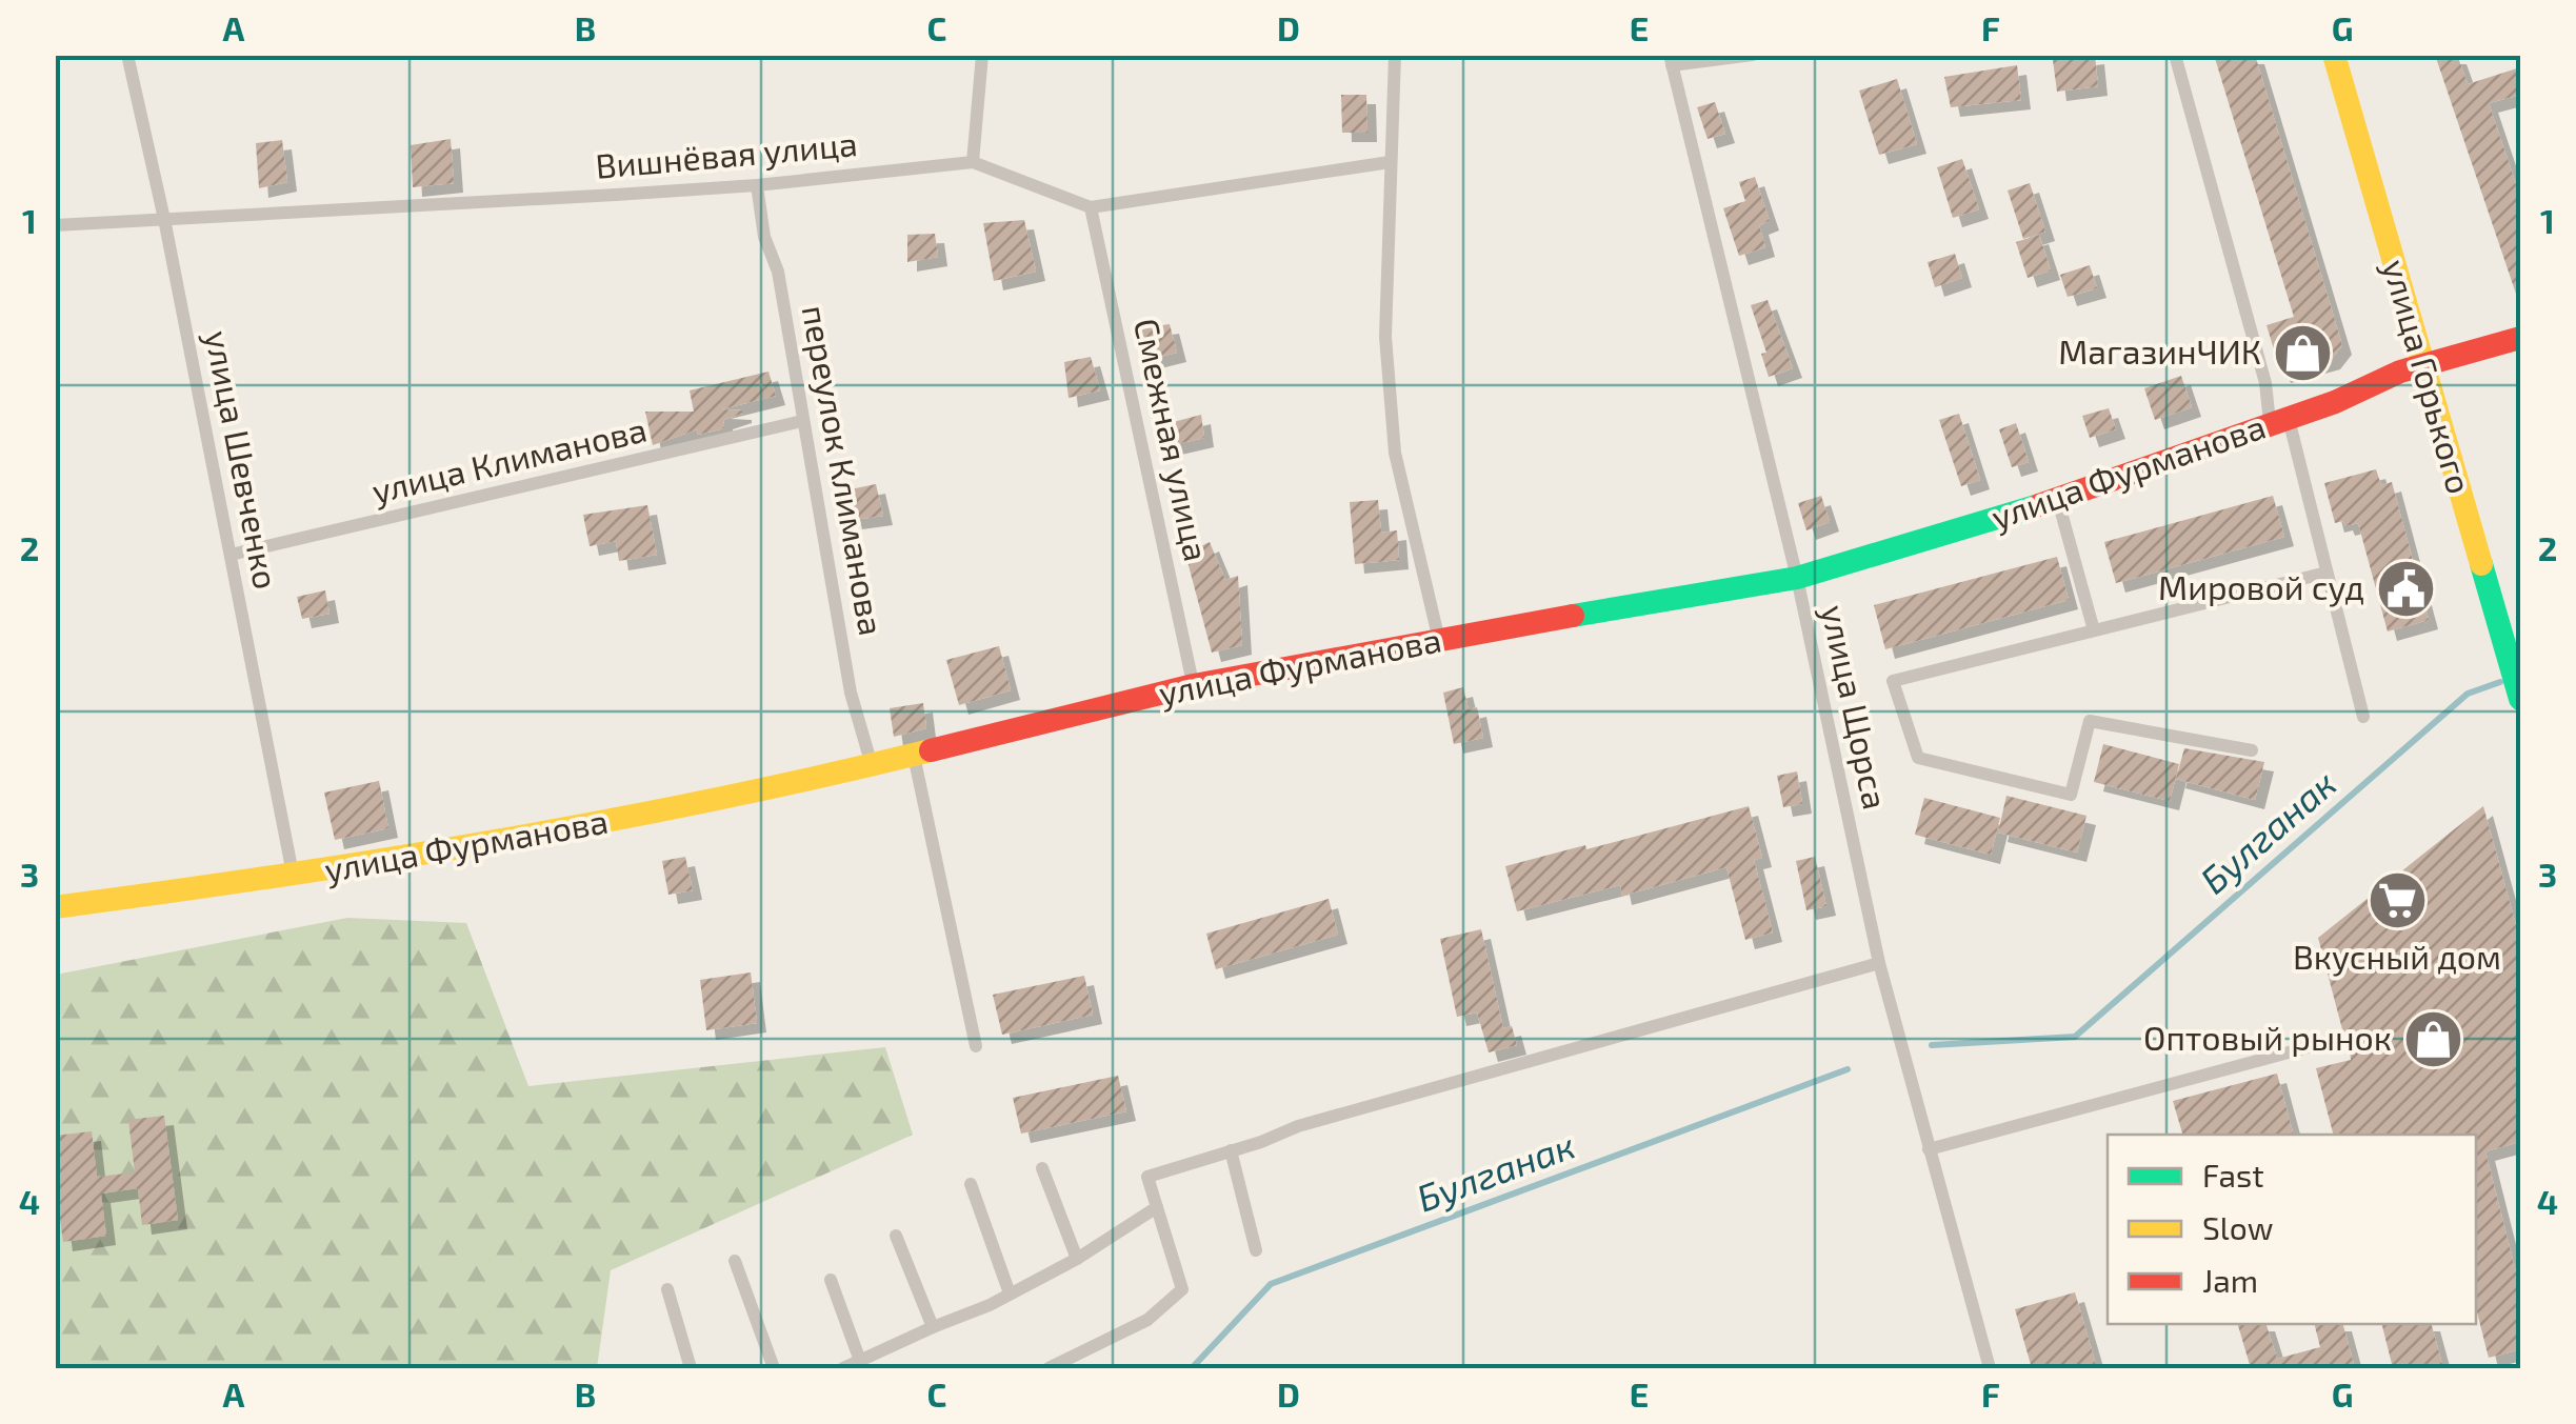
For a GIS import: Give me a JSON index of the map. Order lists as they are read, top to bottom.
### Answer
{
  "streets": {
    "main road": ["улица Горького", "улица Фурманова"],
    "lane": [
      "Вишнёвая улица",
      "Смежная улица",
      "улица Шевченко",
      "улица Климанова",
      "переулок Климанова",
      "улица Щорса"
    ]
  },
  "crossings": [
    ["Вишнёвая улица", "Смежная улица"],
    ["Вишнёвая улица", "улица Шевченко"],
    ["Вишнёвая улица", "переулок Климанова"],
    ["улица Горького", "улица Фурманова"],
    ["Смежная улица", "улица Фурманова"],
    ["улица Шевченко", "улица Климанова"],
    ["улица Шевченко", "улица Фурманова"],
    ["улица Климанова", "переулок Климанова"],
    ["переулок Климанова", "улица Фурманова"],
    ["улица Фурманова", "улица Щорса"]
  ],
  "water": ["Булганак"],
  "places": {
    "shop": ["МагазинЧИК", "Оптовый рынок"],
    "public building": ["Мировой суд"],
    "supermarket": ["Вкусный дом"]
  },
  "legend": ["Fast", "Slow", "Jam"],
  "grid": {
    "columns": [
      "A",
      "B",
      "C",
      "D",
      "E",
      "F",
      "G"
    ],
    "rows": [
      "1",
      "2",
      "3",
      "4"
    ]
  }
}
